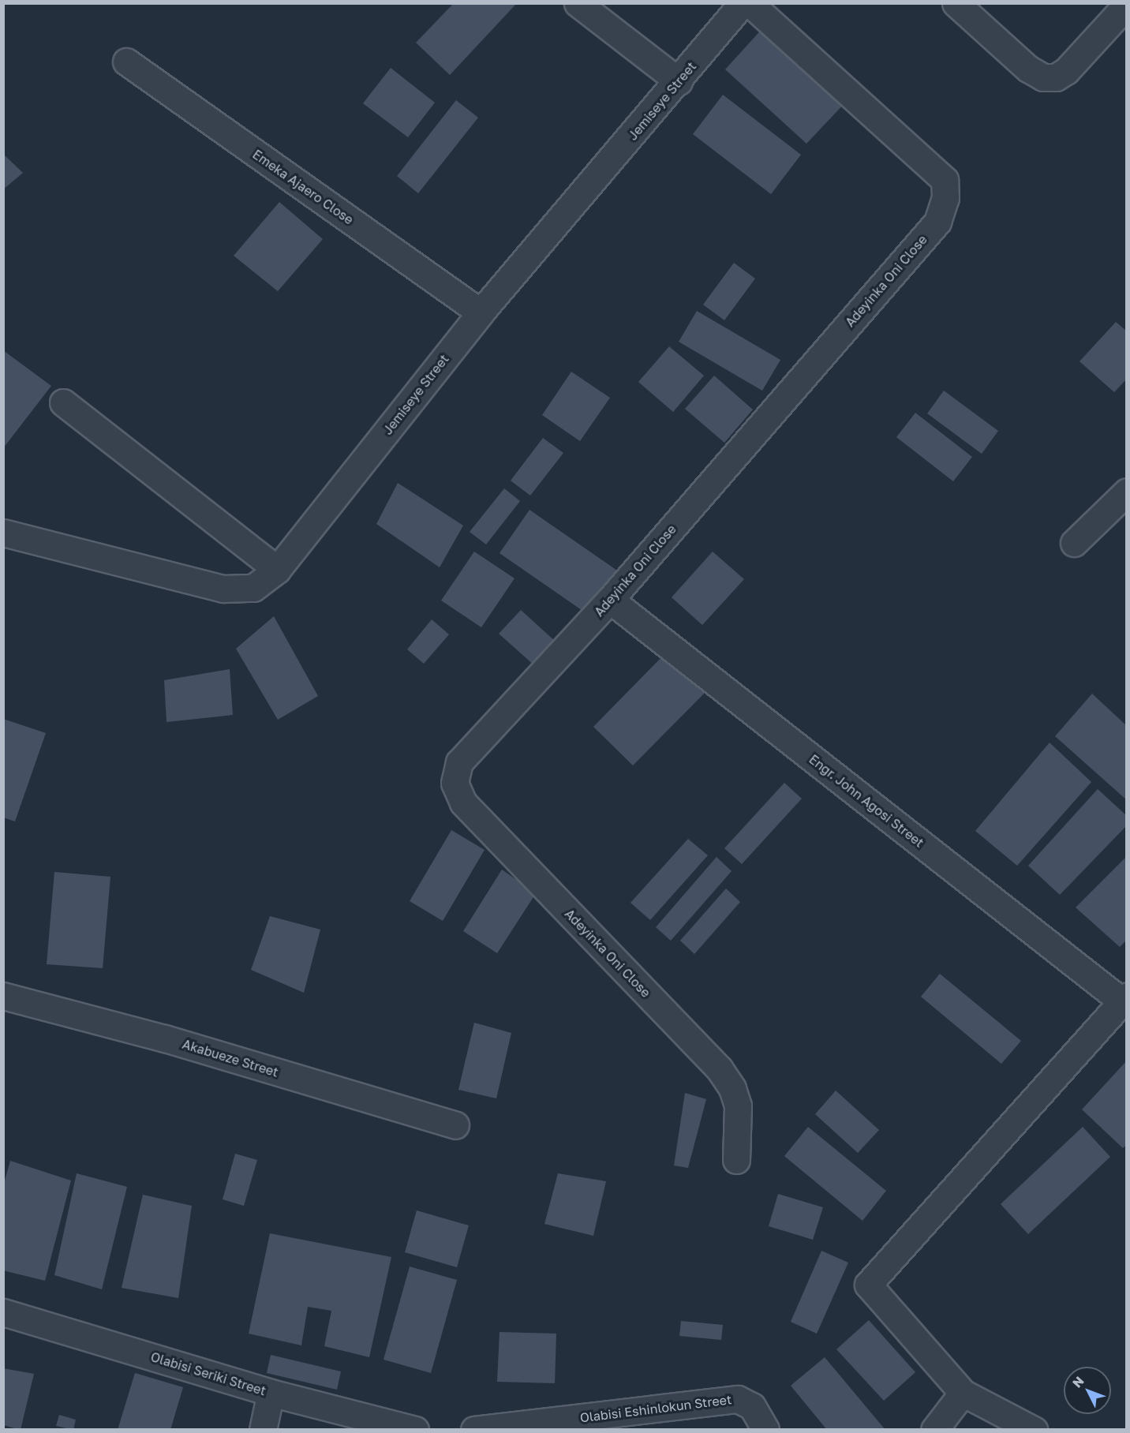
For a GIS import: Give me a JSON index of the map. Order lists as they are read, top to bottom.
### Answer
{
  "streets": {
    "street": [
      "Jemiseye Street",
      "Emeka Ajaero Close",
      "Adeyinka Oni Close",
      "Engr. John Agosi Street",
      "Akabueze Street",
      "Olabisi Seriki Street",
      "Olabisi Eshinlokun Street"
    ]
  },
  "crossings": [
    ["Jemiseye Street", "Emeka Ajaero Close"],
    ["Adeyinka Oni Close", "Engr. John Agosi Street"]
  ],
  "north": "top left"
}
